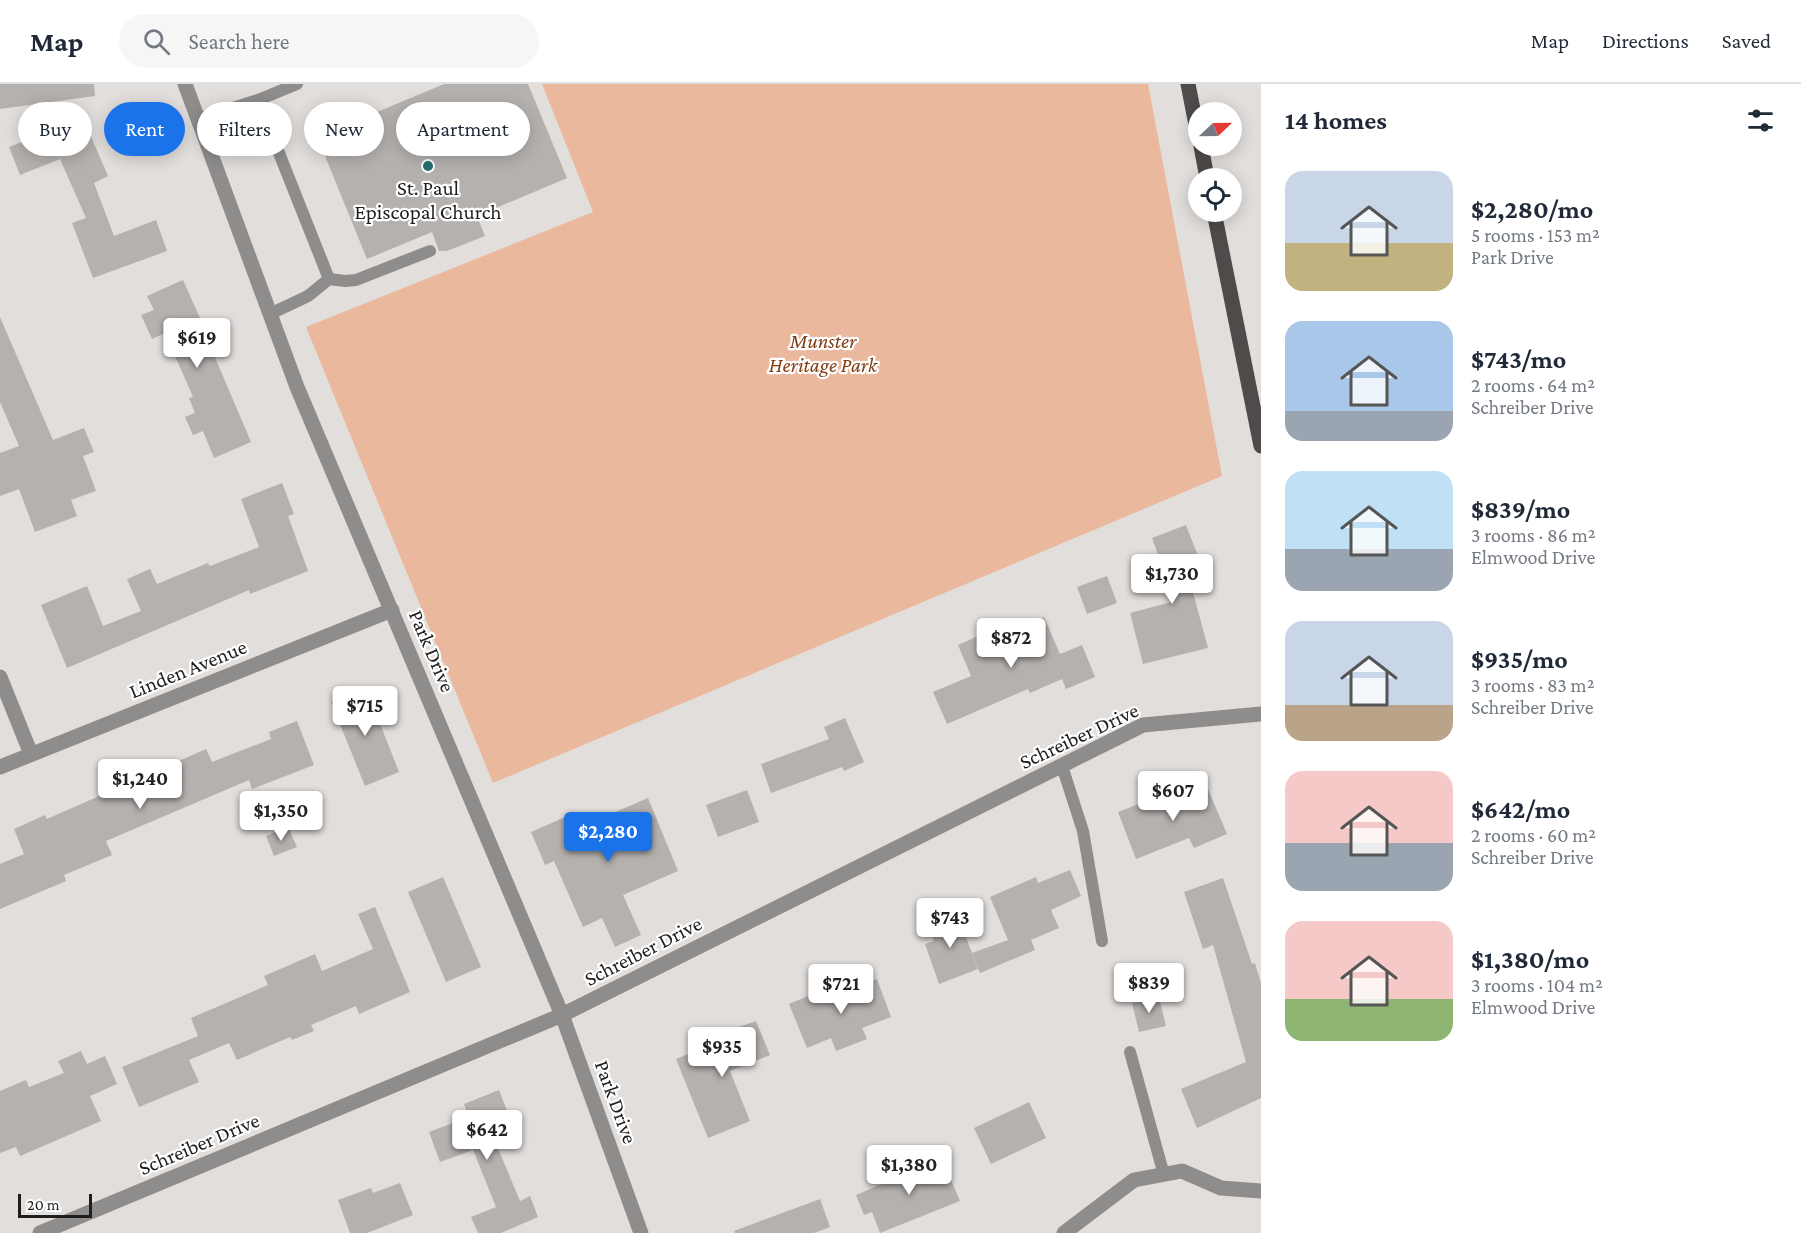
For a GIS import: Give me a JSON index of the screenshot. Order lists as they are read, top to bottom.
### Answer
{
  "streets": {
    "street": ["Park Drive", "Linden Avenue", "Schreiber Drive"]
  },
  "crossings": [
    ["Park Drive", "Linden Avenue"],
    ["Park Drive", "Schreiber Drive"]
  ],
  "parks": ["Munster Heritage Park"],
  "places": ["St. Paul Episcopal Church"],
  "scale_bar": "20 m",
  "north": "right",
  "page": {
    "header": "Map",
    "search": "Search here",
    "nav": ["Map", "Directions", "Saved"],
    "heading": "14 homes",
    "chip": [
      "Buy",
      "Rent",
      "Filters",
      "New",
      "Apartment"
    ],
    "list": [
      {
        "name": "$2,280/mo",
        "note": "5 rooms · 153 m² · Park Drive"
      },
      {
        "name": "$743/mo",
        "note": "2 rooms · 64 m² · Schreiber Drive"
      },
      {
        "name": "$839/mo",
        "note": "3 rooms · 86 m² · Elmwood Drive"
      },
      {
        "name": "$935/mo",
        "note": "3 rooms · 83 m² · Schreiber Drive"
      },
      {
        "name": "$642/mo",
        "note": "2 rooms · 60 m² · Schreiber Drive"
      },
      {
        "name": "$1,380/mo",
        "note": "3 rooms · 104 m² · Elmwood Drive"
      }
    ],
    "price": [
      "$619",
      "$1,730",
      "$872",
      "$715",
      "$1,240",
      "$607",
      "$1,350",
      "$2,280",
      "$743",
      "$839",
      "$721",
      "$935",
      "$642",
      "$1,380"
    ],
    "scale": "20 m"
  }
}
